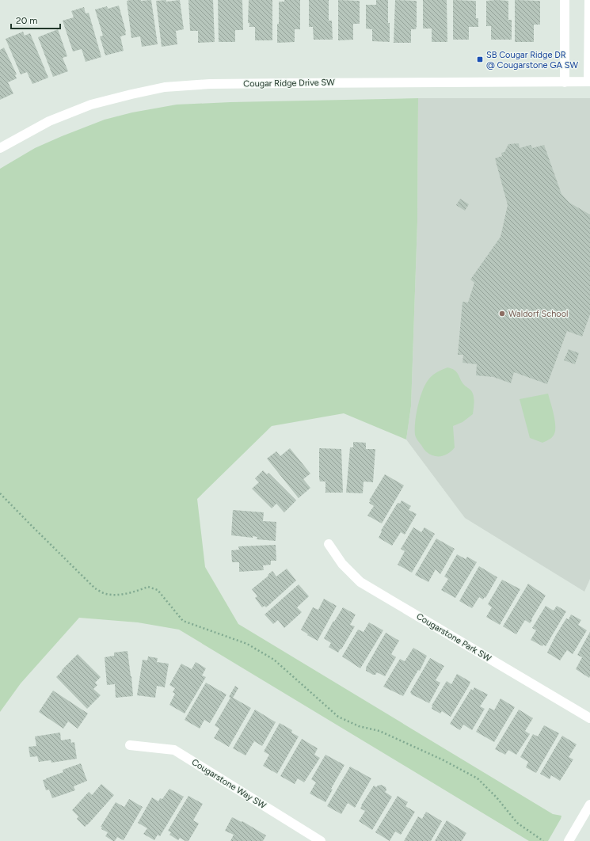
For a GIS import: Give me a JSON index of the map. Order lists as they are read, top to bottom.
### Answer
{
  "streets": {
    "street": ["Cougar Ridge Drive SW", "Cougarstone Park SW", "Cougarstone Way SW"]
  },
  "places": {
    "transit": ["SB Cougar Ridge DR @ Cougarstone GA SW"],
    "other": ["Waldorf School"]
  },
  "scale_bar": "20 m"
}
